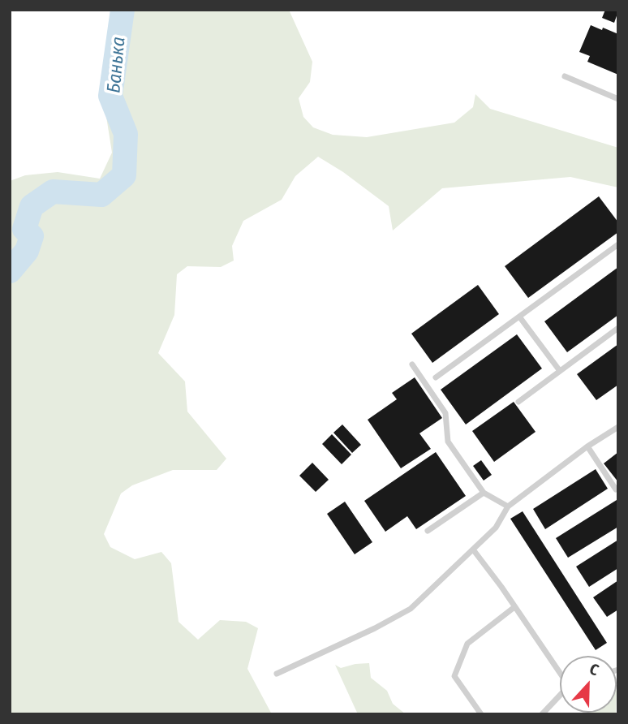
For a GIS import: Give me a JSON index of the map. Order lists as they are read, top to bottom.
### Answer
{
  "water": ["Банька"],
  "north": "top"
}
